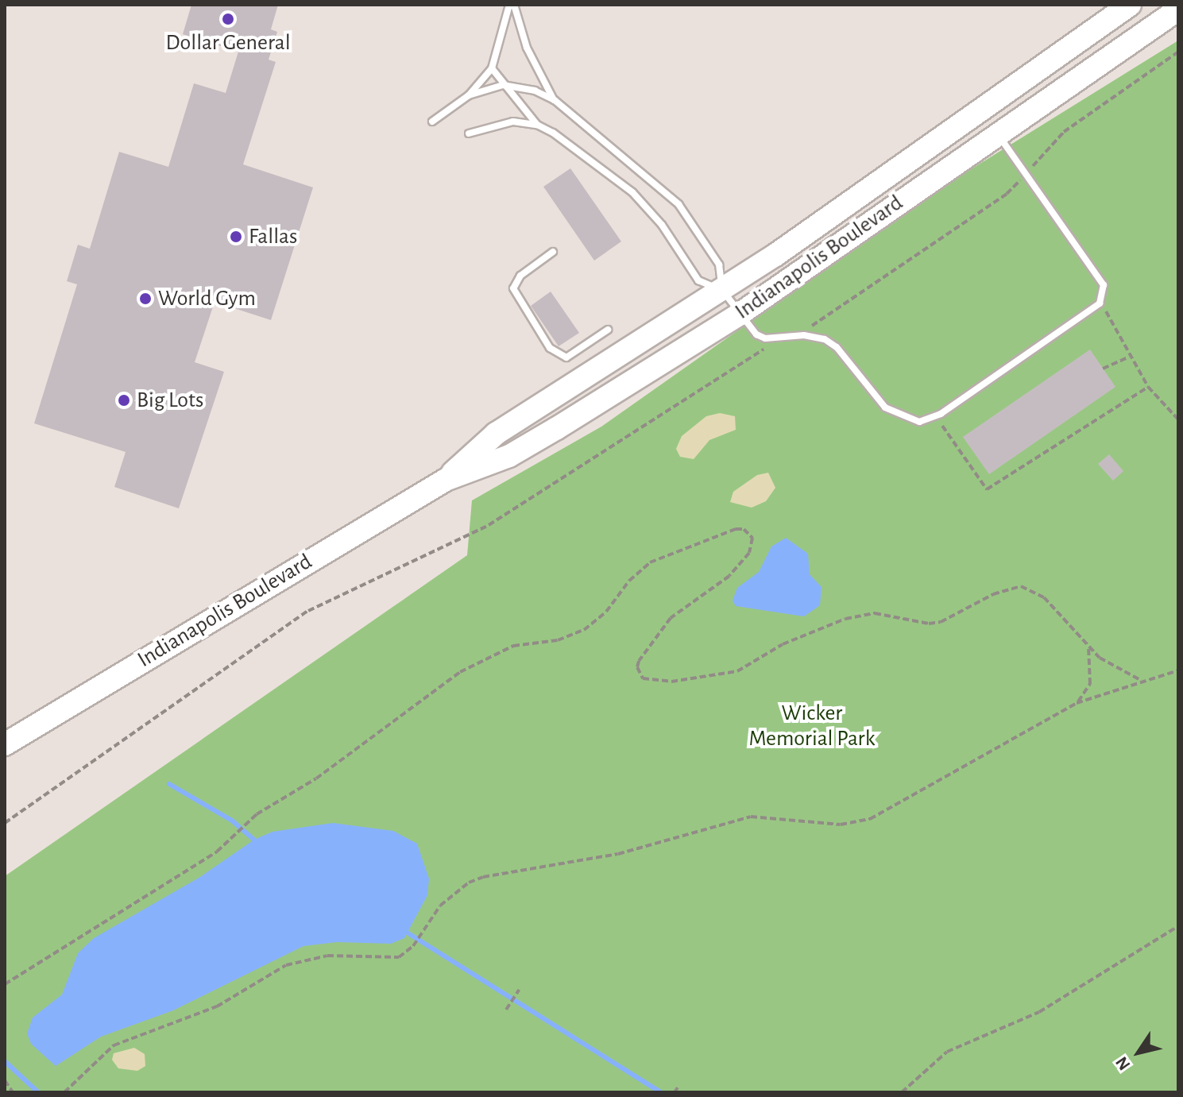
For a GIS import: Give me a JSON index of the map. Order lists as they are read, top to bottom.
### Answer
{
  "streets": {
    "highway": ["Indianapolis Boulevard"]
  },
  "parks": ["Wicker Memorial Park"],
  "places": [
    "Dollar General",
    "Fallas",
    "World Gym",
    "Big Lots"
  ],
  "north": "bottom left"
}
